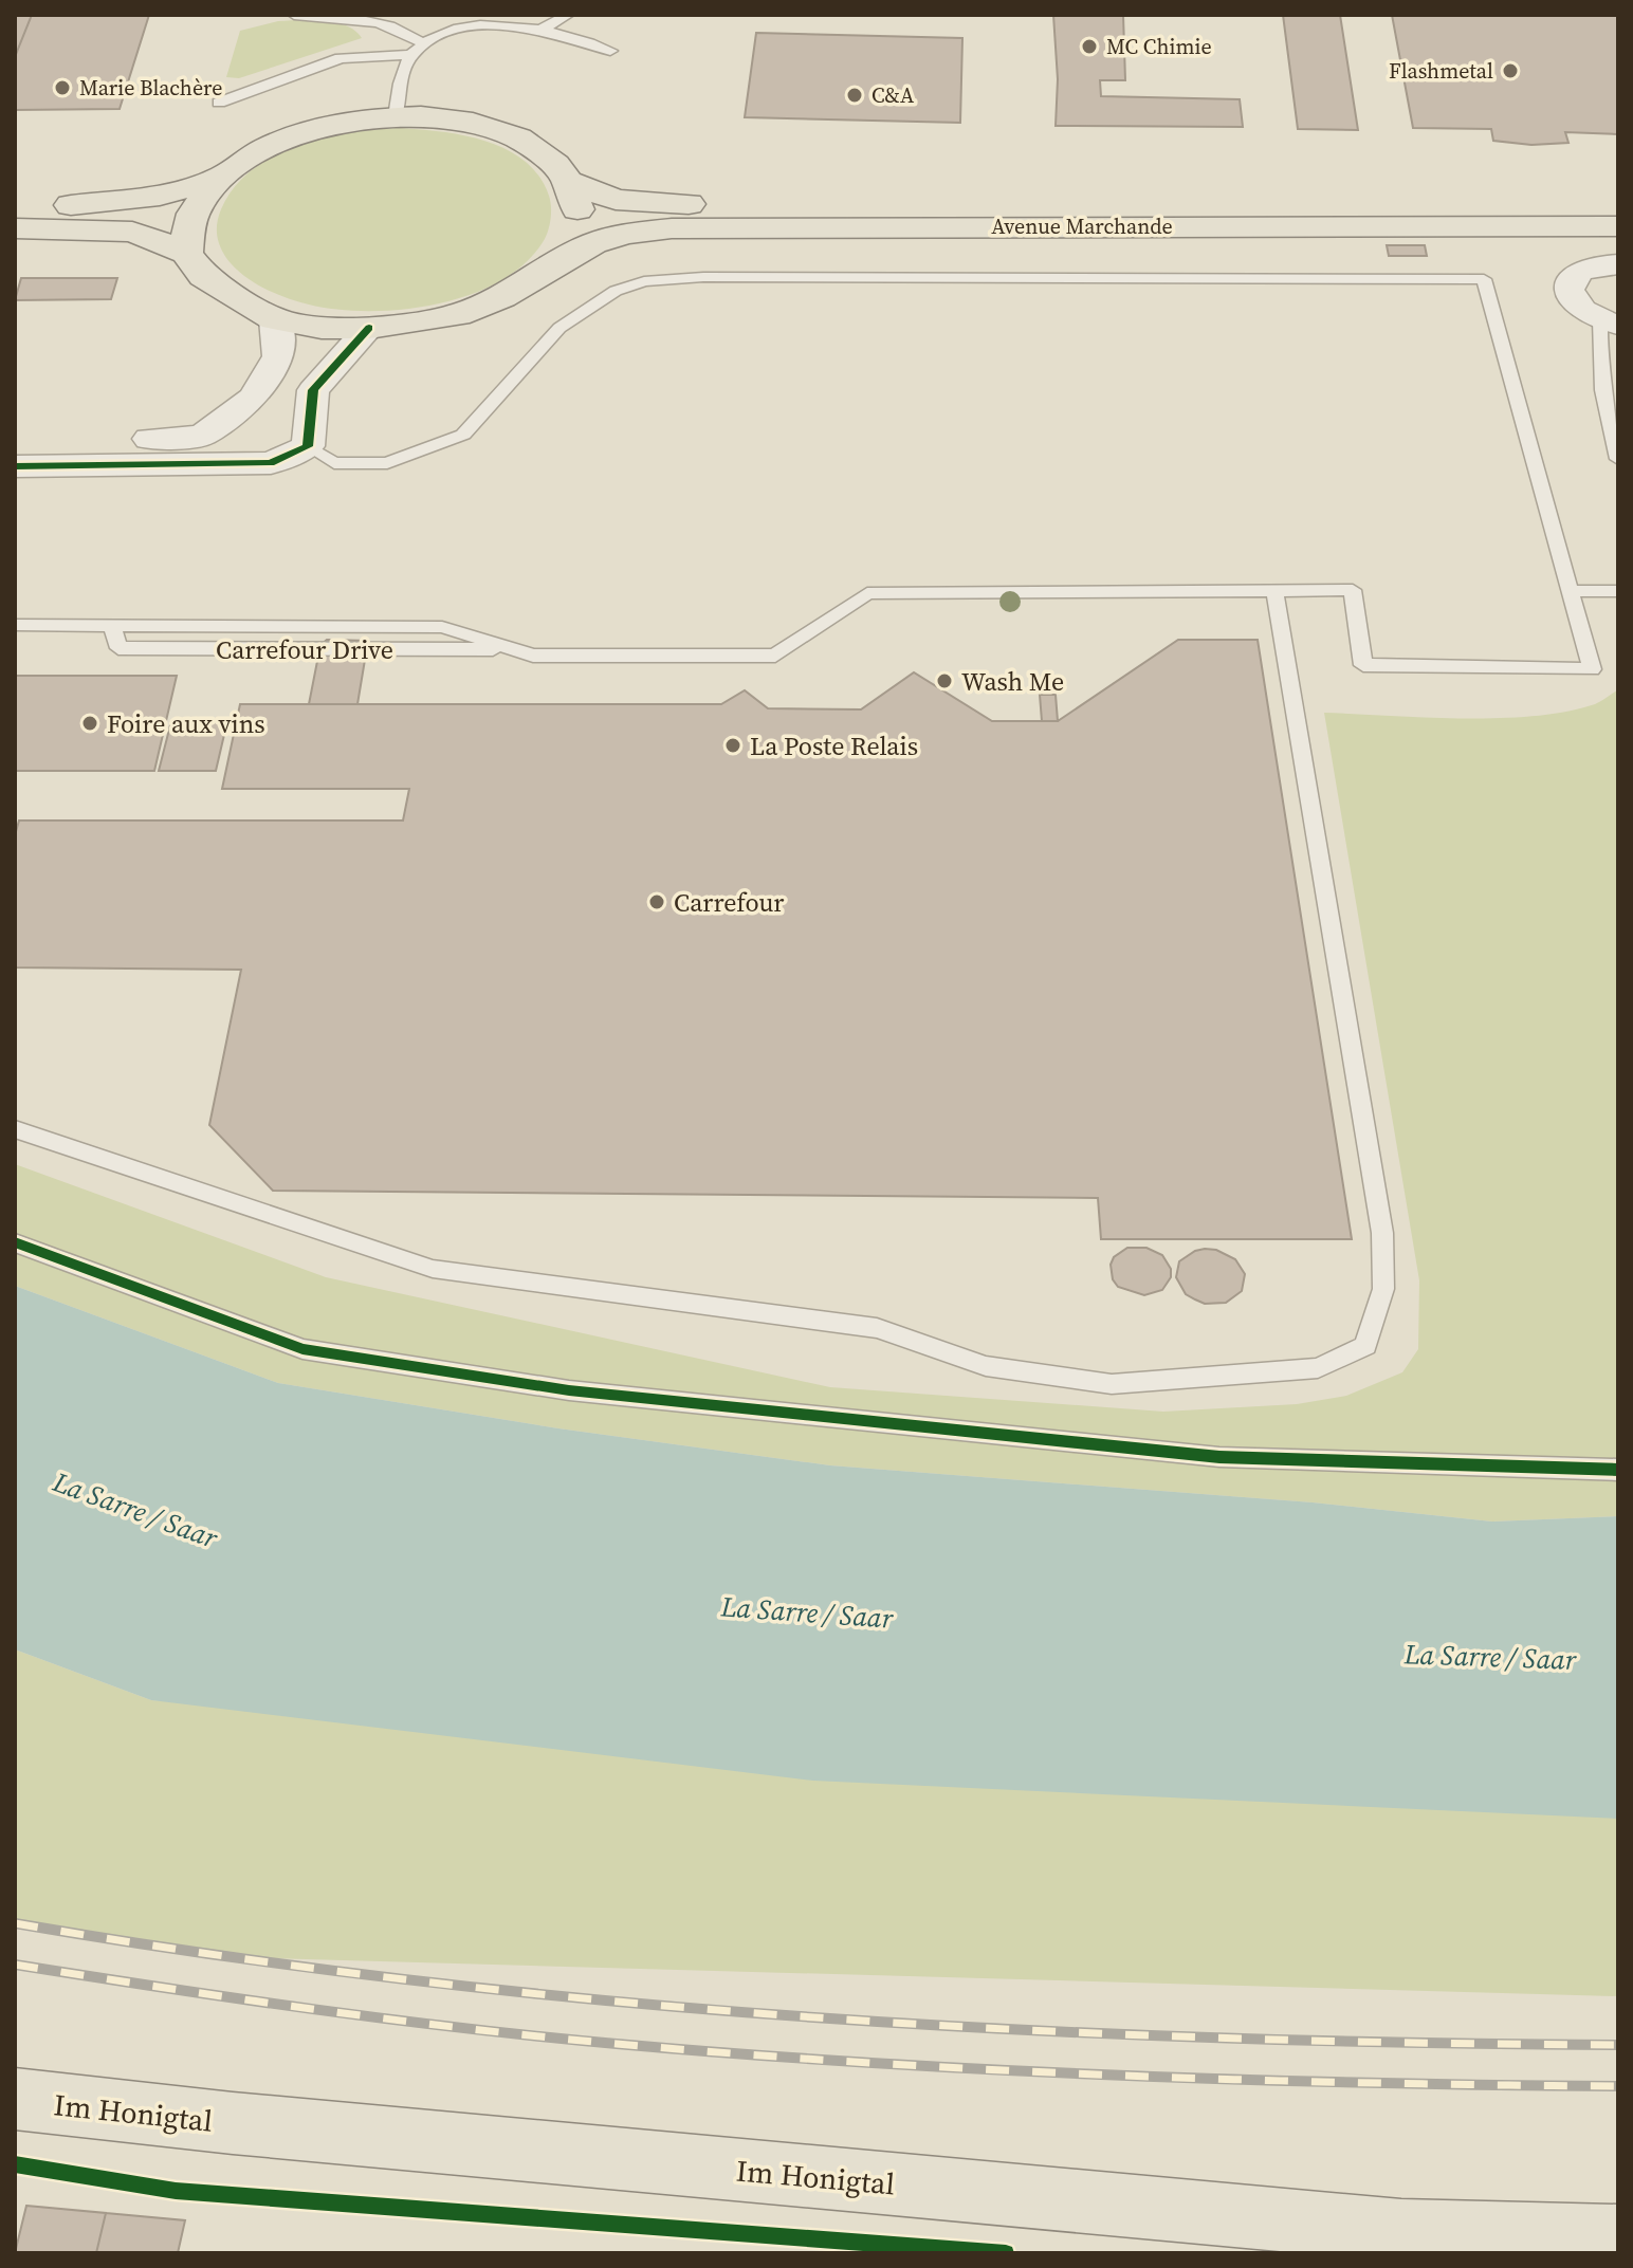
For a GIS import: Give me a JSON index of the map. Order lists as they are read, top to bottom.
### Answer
{
  "streets": {
    "main road": ["Avenue Marchande", "Im Honigtal"],
    "lane": ["Carrefour Drive"]
  },
  "water": ["La Sarre / Saar"],
  "places": [
    "MC Chimie",
    "Flashmetal",
    "Marie Blachère",
    "C&A",
    "Wash Me",
    "Foire aux vins",
    "La Poste Relais",
    "Carrefour"
  ]
}
